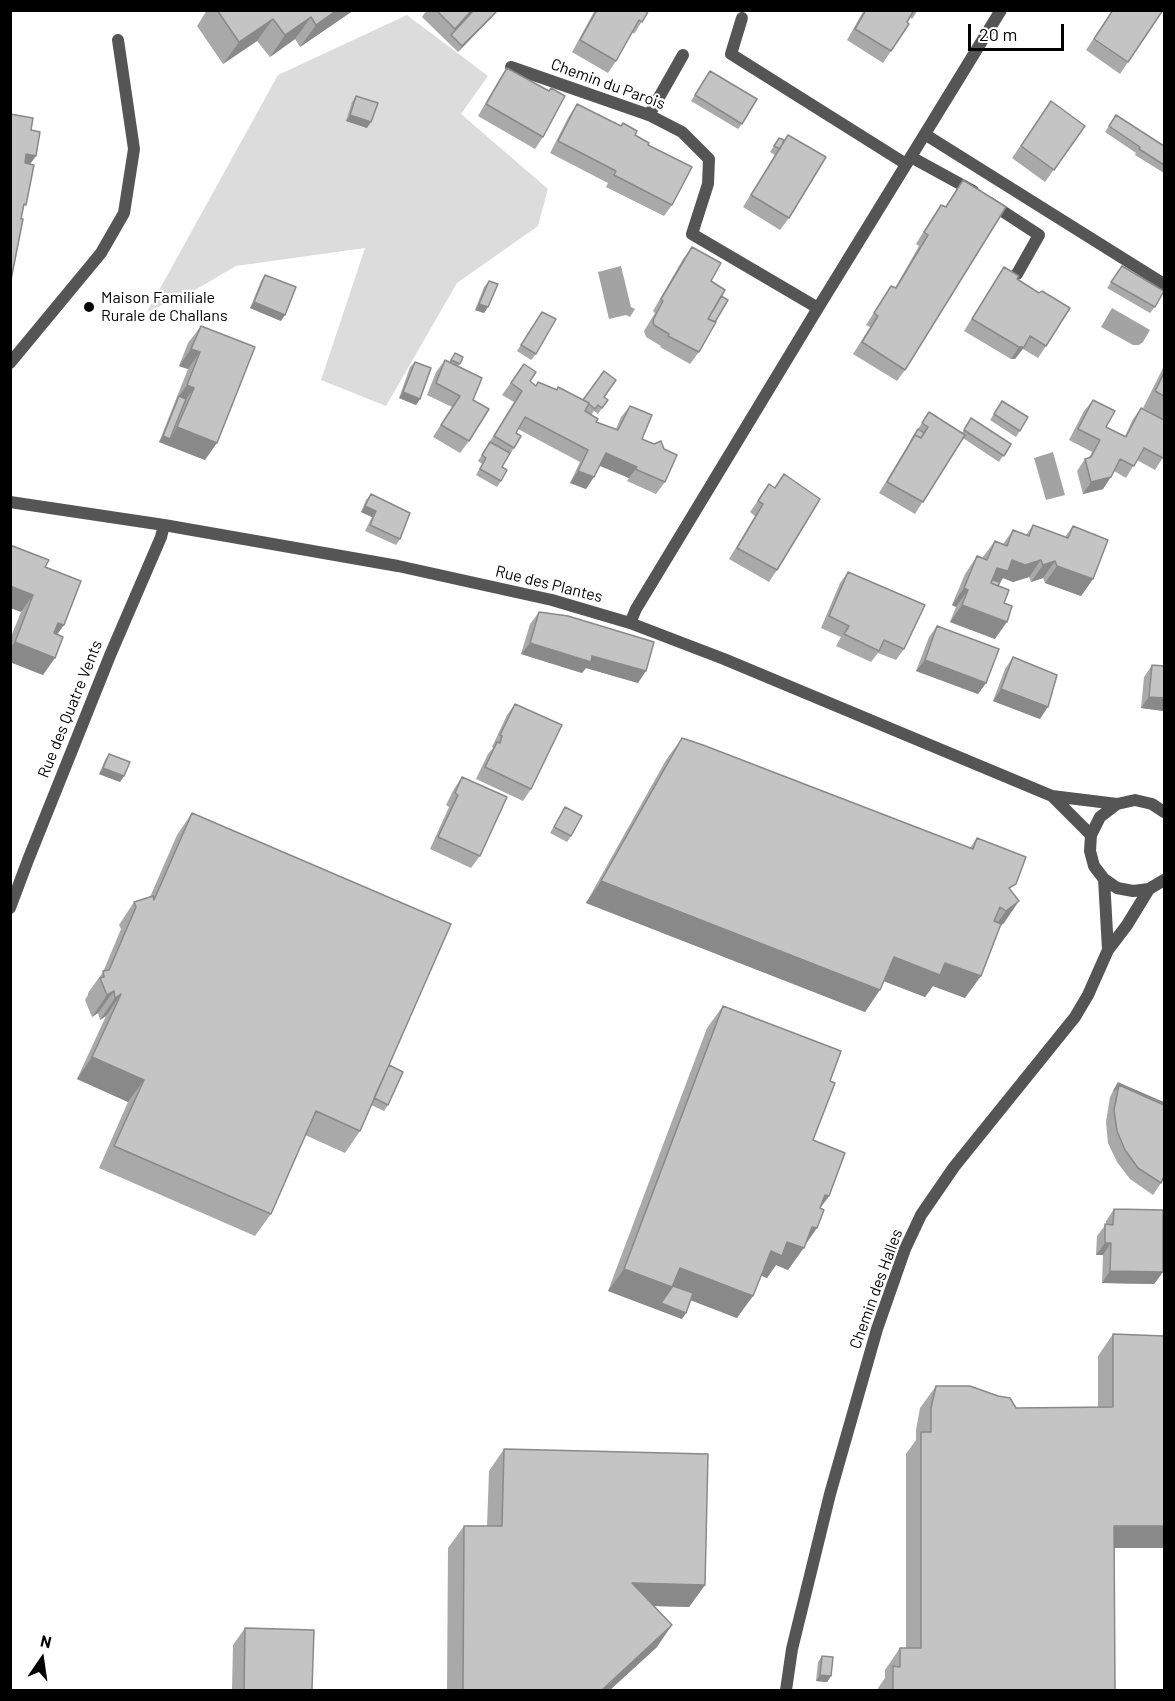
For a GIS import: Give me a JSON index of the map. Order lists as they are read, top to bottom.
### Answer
{
  "streets": {
    "street": [
      "Chemin du Parois",
      "Rue des Plantes",
      "Rue des Quatre Vents",
      "Chemin des Halles"
    ]
  },
  "crossings": [
    ["Rue des Plantes", "Rue des Quatre Vents"]
  ],
  "places": ["Maison Familiale Rurale de Challans"],
  "scale_bar": "20 m",
  "north": "top"
}
